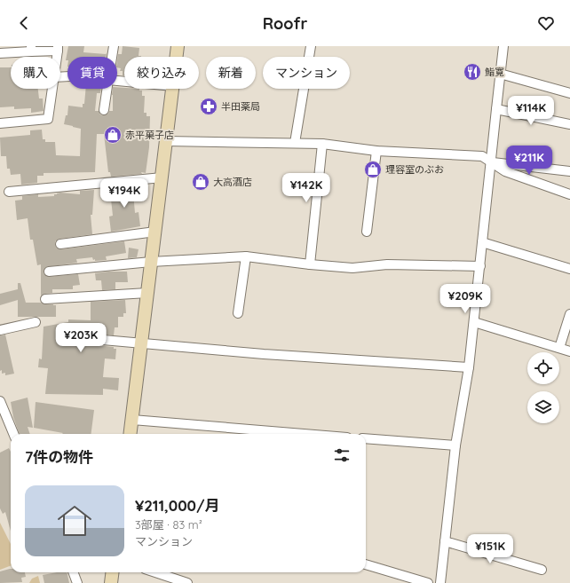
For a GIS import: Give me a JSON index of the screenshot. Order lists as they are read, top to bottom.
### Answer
{
  "places": {
    "restaurant": ["鮨寛"],
    "pharmacy": ["半田薬局"],
    "shop": ["赤平菓子店", "理容室のぶお", "大高酒店"]
  },
  "page": {
    "header": "Roofr",
    "chip": [
      "購入",
      "賃貸",
      "絞り込み",
      "新着",
      "マンション"
    ],
    "price": [
      "¥114K",
      "¥211K",
      "¥142K",
      "¥194K",
      "¥209K",
      "¥203K",
      "¥151K"
    ],
    "heading": "7件の物件",
    "list": [
      {
        "name": "¥211,000/月",
        "note": "3部屋 · 83 m² · マンション"
      }
    ]
  }
}
